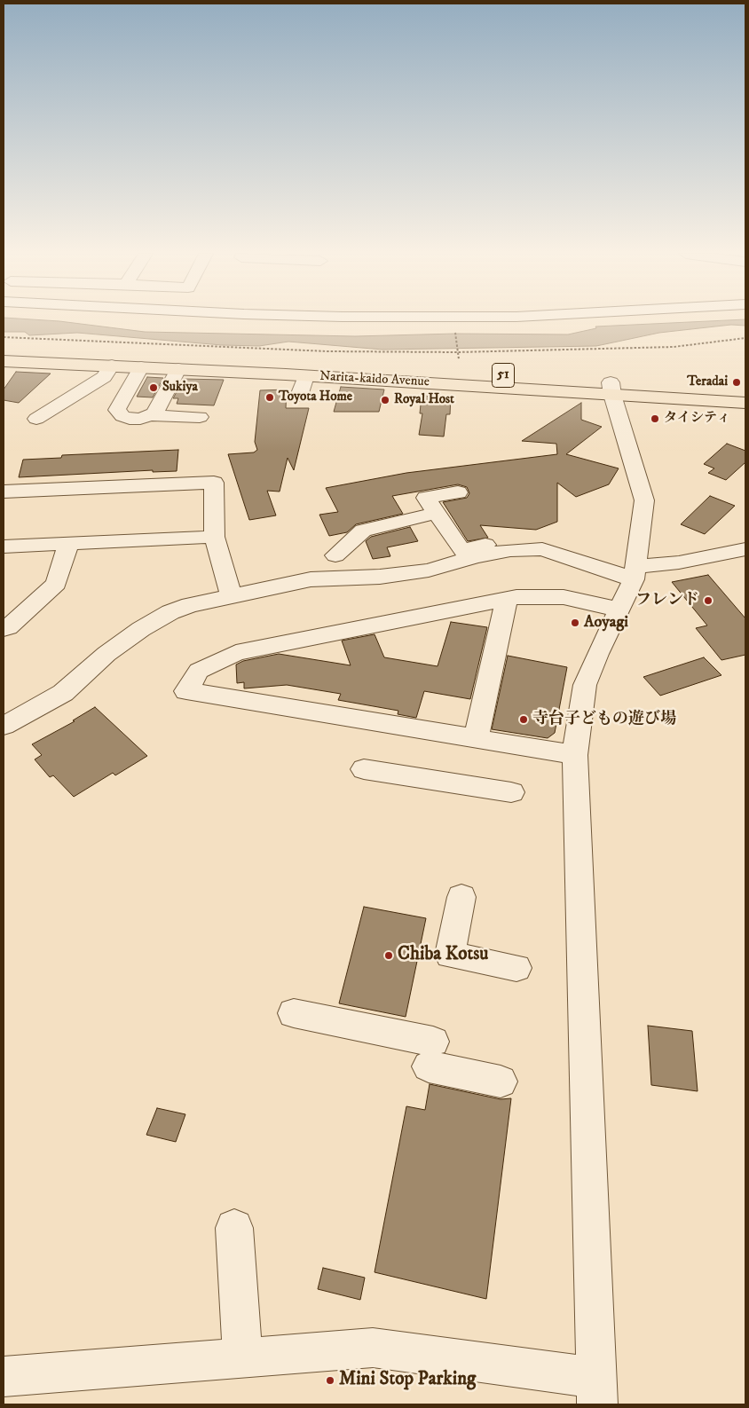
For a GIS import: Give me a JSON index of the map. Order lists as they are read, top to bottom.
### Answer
{
  "streets": {
    "highway": ["51", "Narita-kaido Avenue"]
  },
  "places": [
    "Teradai",
    "Sukiya",
    "Toyota Home",
    "Royal Host",
    "タイシティ",
    "フレンド",
    "Aoyagi",
    "寺台子どもの遊び場",
    "Chiba Kotsu",
    "Mini Stop Parking"
  ]
}
